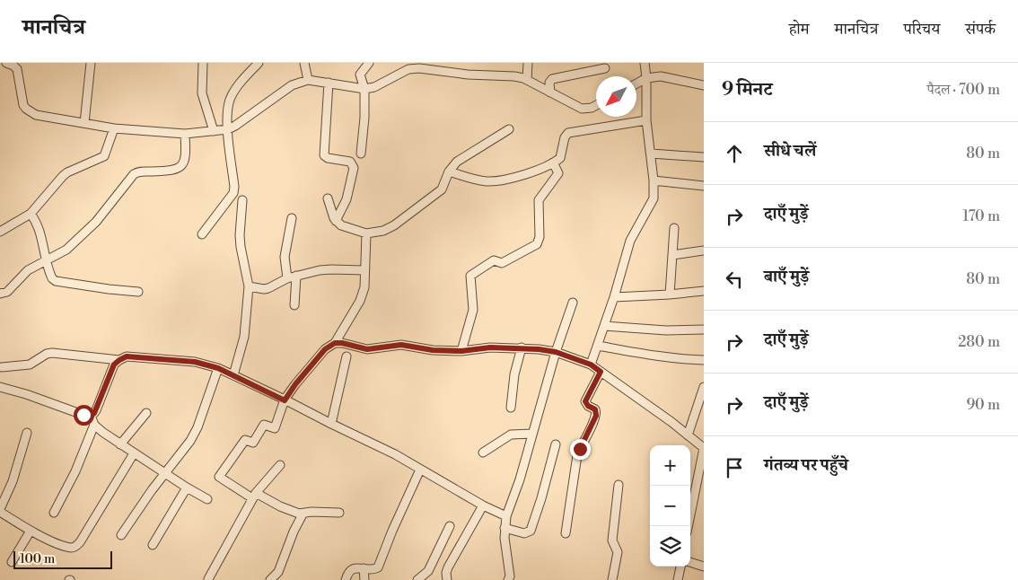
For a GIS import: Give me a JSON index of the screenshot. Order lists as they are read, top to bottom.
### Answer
{
  "scale_bar": "100 m",
  "north": "bottom left",
  "page": {
    "header": "मानचित्र",
    "nav": [
      "होम",
      "मानचित्र",
      "परिचय",
      "संपर्क"
    ],
    "heading": ["9 मिनट", "पैदल · 700 m"],
    "list": [
      ["सीधे चलें", "80 m"],
      ["दाएँ मुड़ें", "170 m"],
      ["बाएँ मुड़ें", "80 m"],
      ["दाएँ मुड़ें", "280 m"],
      ["दाएँ मुड़ें", "90 m"],
      "गंतव्य पर पहुँचे"
    ],
    "map_buttons": ["+", "−"],
    "scale": "100 m"
  }
}
